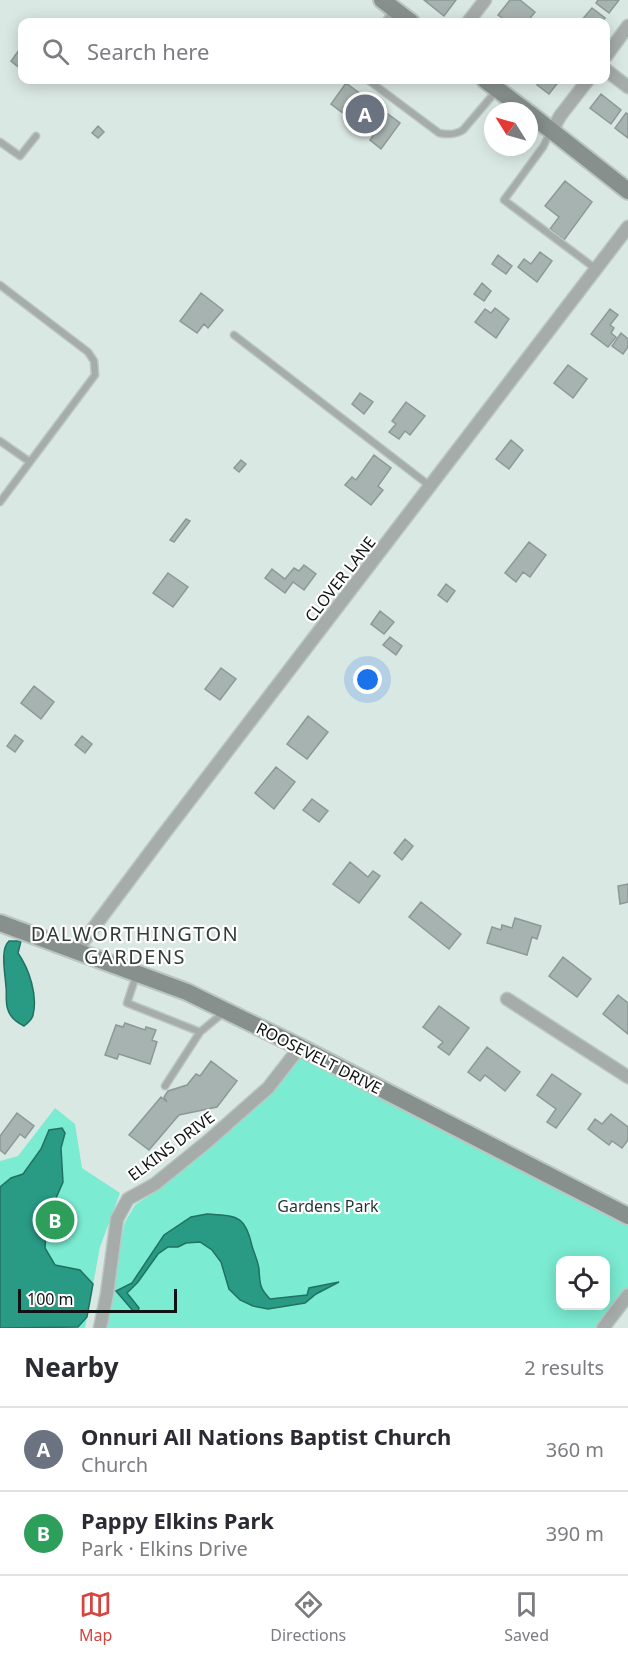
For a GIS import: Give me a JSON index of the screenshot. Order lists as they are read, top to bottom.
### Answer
{
  "streets": {
    "street": ["CLOVER LANE", "ROOSEVELT DRIVE", "ELKINS DRIVE"]
  },
  "crossings": [
    ["CLOVER LANE", "ROOSEVELT DRIVE"],
    ["ROOSEVELT DRIVE", "ELKINS DRIVE"]
  ],
  "districts": ["DALWORTHINGTON GARDENS"],
  "parks": ["Gardens Park"],
  "scale_bar": "100 m",
  "north": "top left",
  "page": {
    "search": "Search here",
    "pins": ["A", "B"],
    "scale": "100 m",
    "heading": ["Nearby", "2 results"],
    "list": [
      {
        "mark": "A",
        "name": "Onnuri All Nations Baptist Church",
        "note": "Church",
        "value": "360 m"
      },
      {
        "mark": "B",
        "name": "Pappy Elkins Park",
        "note": "Park · Elkins Drive",
        "value": "390 m"
      }
    ],
    "nav": ["Map", "Directions", "Saved"]
  }
}
